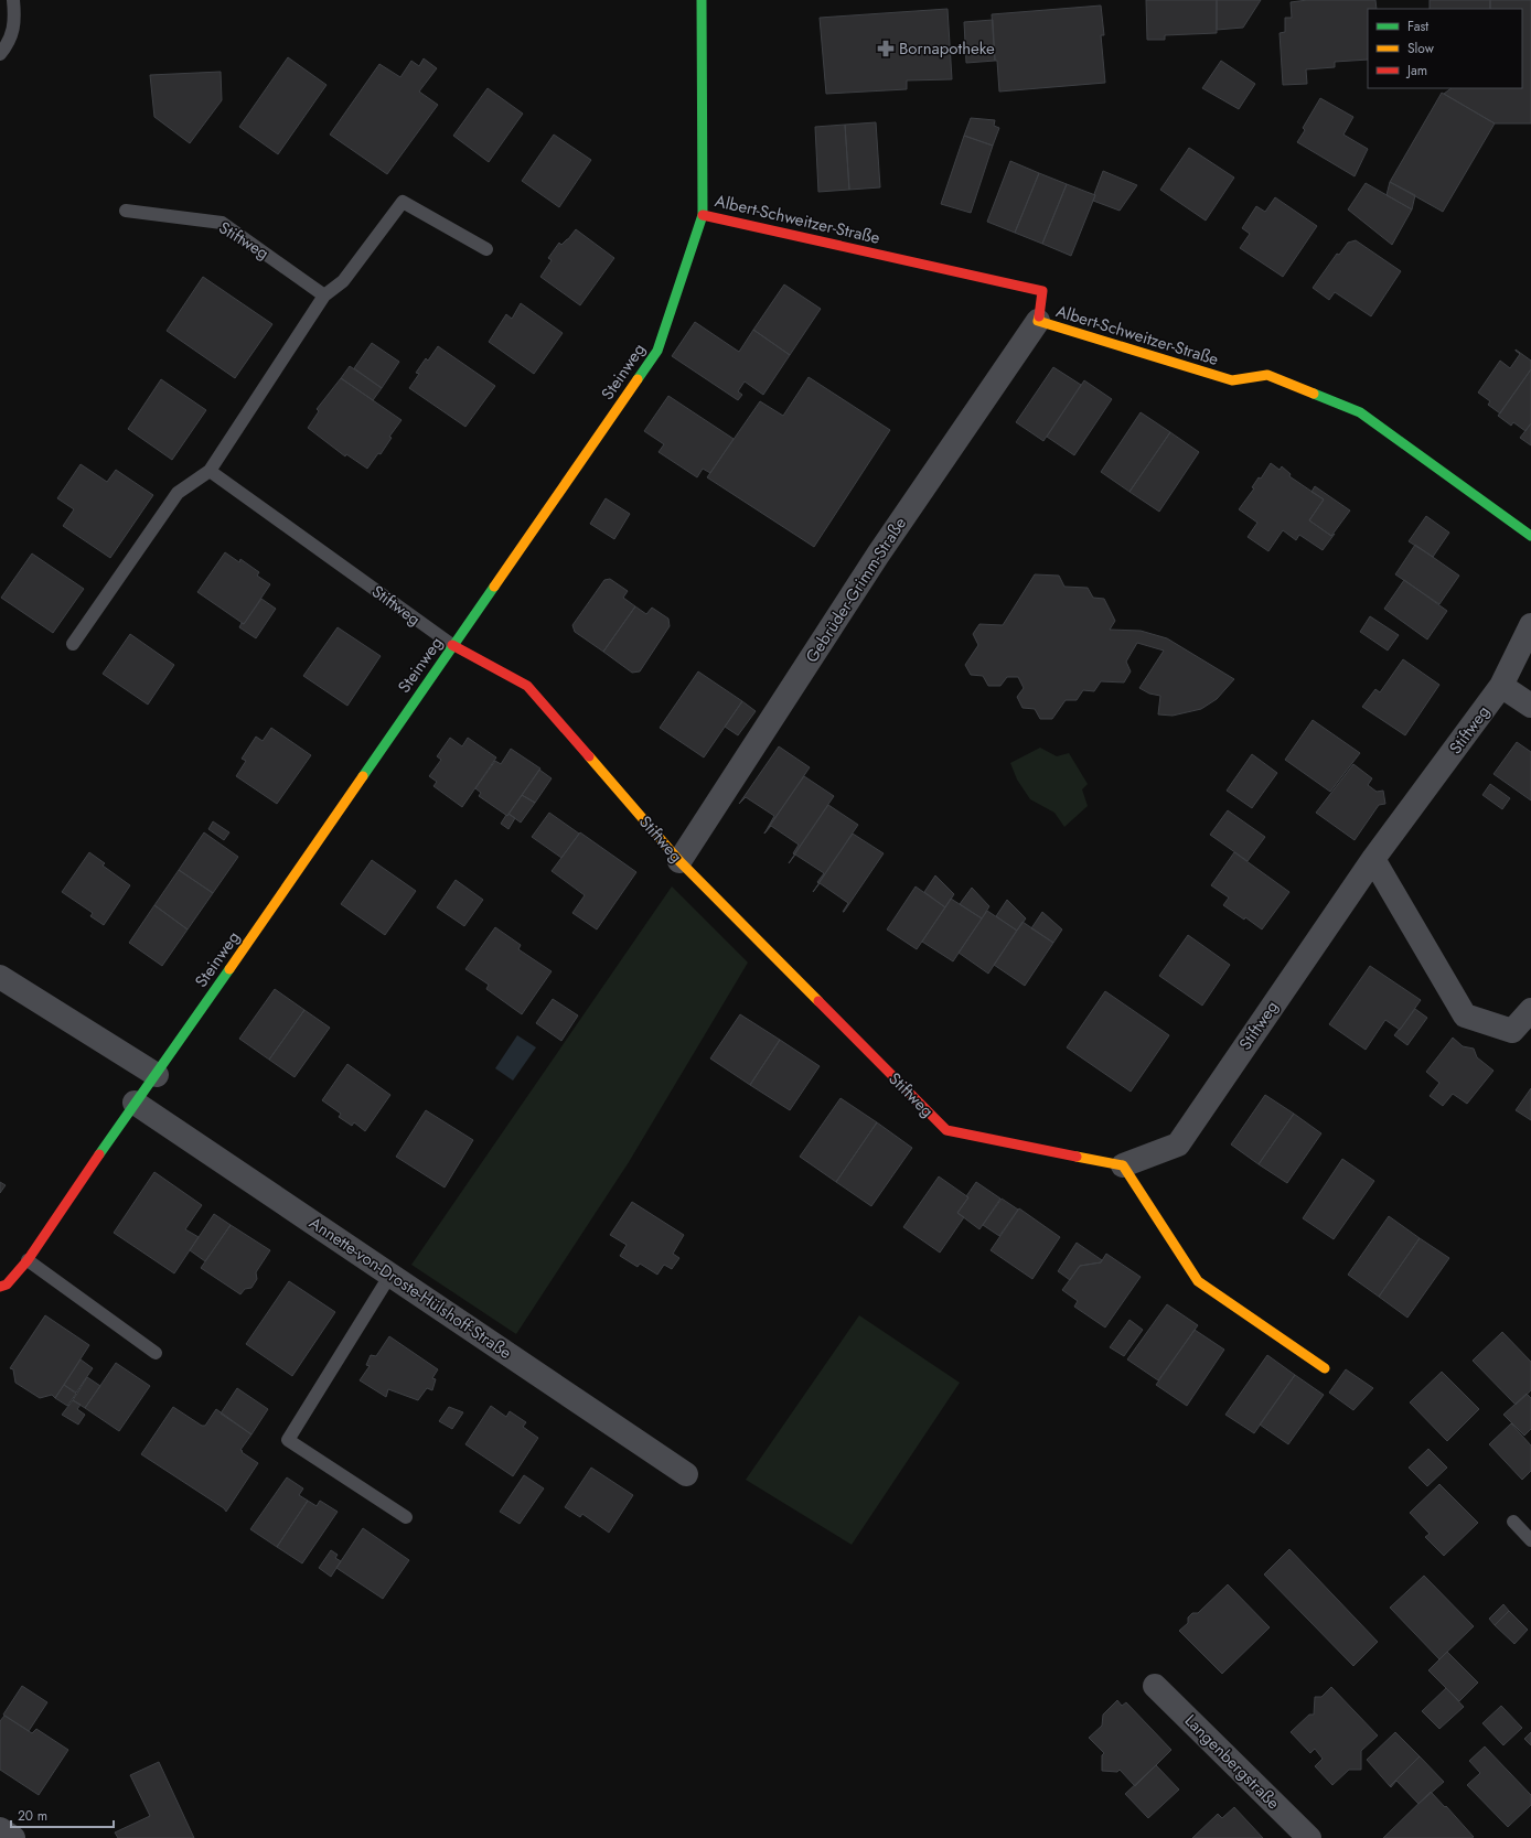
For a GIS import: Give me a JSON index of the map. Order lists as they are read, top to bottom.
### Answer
{
  "streets": {
    "street": [
      "Albert-Schweitzer-Straße",
      "Stiftweg",
      "Steinweg",
      "Gebrüder-Grimm-Straße",
      "Annette-von-Droste-Hülshoff-Straße",
      "Langenbergstraße"
    ]
  },
  "crossings": [
    ["Albert-Schweitzer-Straße", "Steinweg"],
    ["Albert-Schweitzer-Straße", "Gebrüder-Grimm-Straße"],
    ["Stiftweg", "Steinweg"],
    ["Stiftweg", "Gebrüder-Grimm-Straße"],
    ["Steinweg", "Annette-von-Droste-Hülshoff-Straße"]
  ],
  "places": {
    "pharmacy": ["Bornapotheke"]
  },
  "legend": ["Fast", "Slow", "Jam"],
  "scale_bar": "20 m"
}
